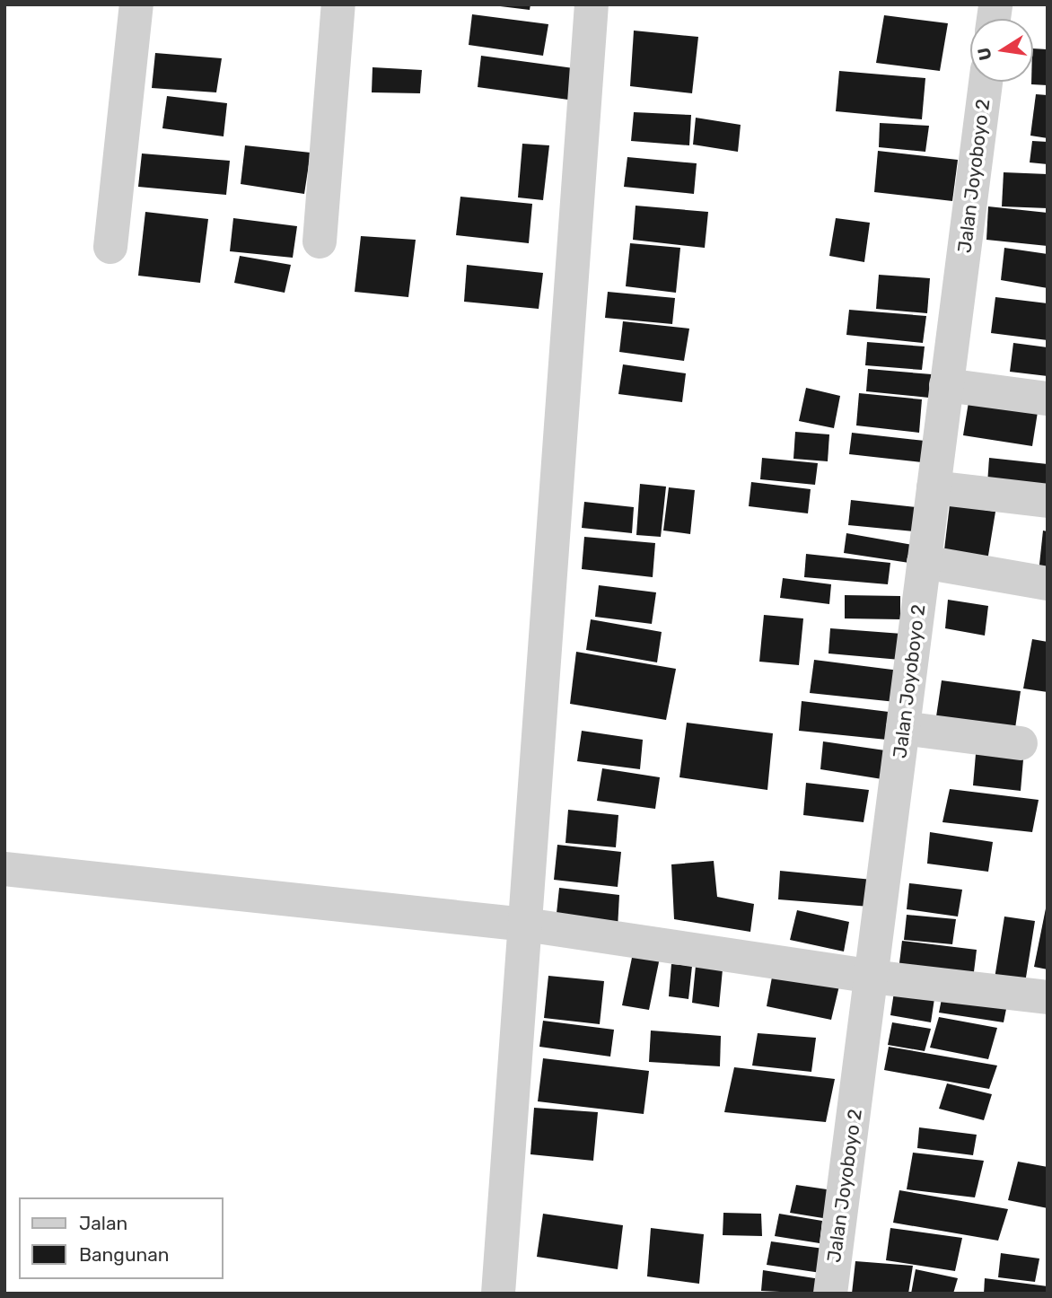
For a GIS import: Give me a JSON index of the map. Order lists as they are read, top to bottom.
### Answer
{
  "streets": {
    "street": ["Jalan Joyoboyo 2"]
  },
  "legend": ["Jalan", "Bangunan"],
  "north": "left"
}
